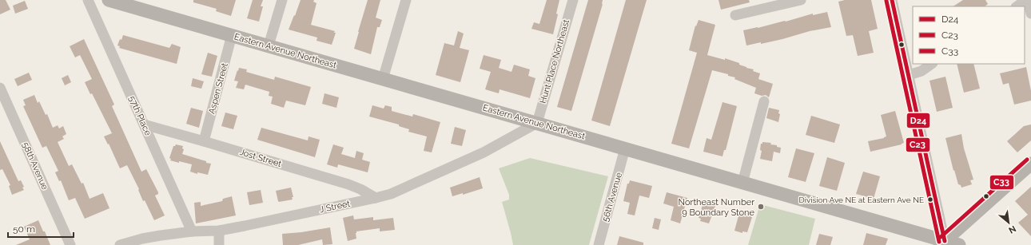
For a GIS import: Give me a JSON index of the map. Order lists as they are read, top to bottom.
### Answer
{
  "streets": {
    "main road": ["Eastern Avenue Northeast"],
    "street": [
      "Hunt Place Northeast",
      "Aspen Street",
      "57th Place",
      "Jost Street",
      "58th Avenue",
      "56th Avenue",
      "J Street"
    ]
  },
  "crossings": [
    ["Eastern Avenue Northeast", "Hunt Place Northeast"],
    ["Eastern Avenue Northeast", "Aspen Street"],
    ["Eastern Avenue Northeast", "56th Avenue"],
    ["Eastern Avenue Northeast", "J Street"],
    ["Hunt Place Northeast", "J Street"],
    ["Aspen Street", "Jost Street"],
    ["57th Place", "Jost Street"],
    ["57th Place", "J Street"],
    ["Jost Street", "J Street"]
  ],
  "places": ["Division Ave NE at Eastern Ave NE", "Northeast Number 9 Boundary Stone"],
  "lines": ["transit line D24", "transit line C23", "transit line C33"],
  "legend": ["D24", "C23", "C33"],
  "scale_bar": "50 m",
  "north": "bottom right"
}
